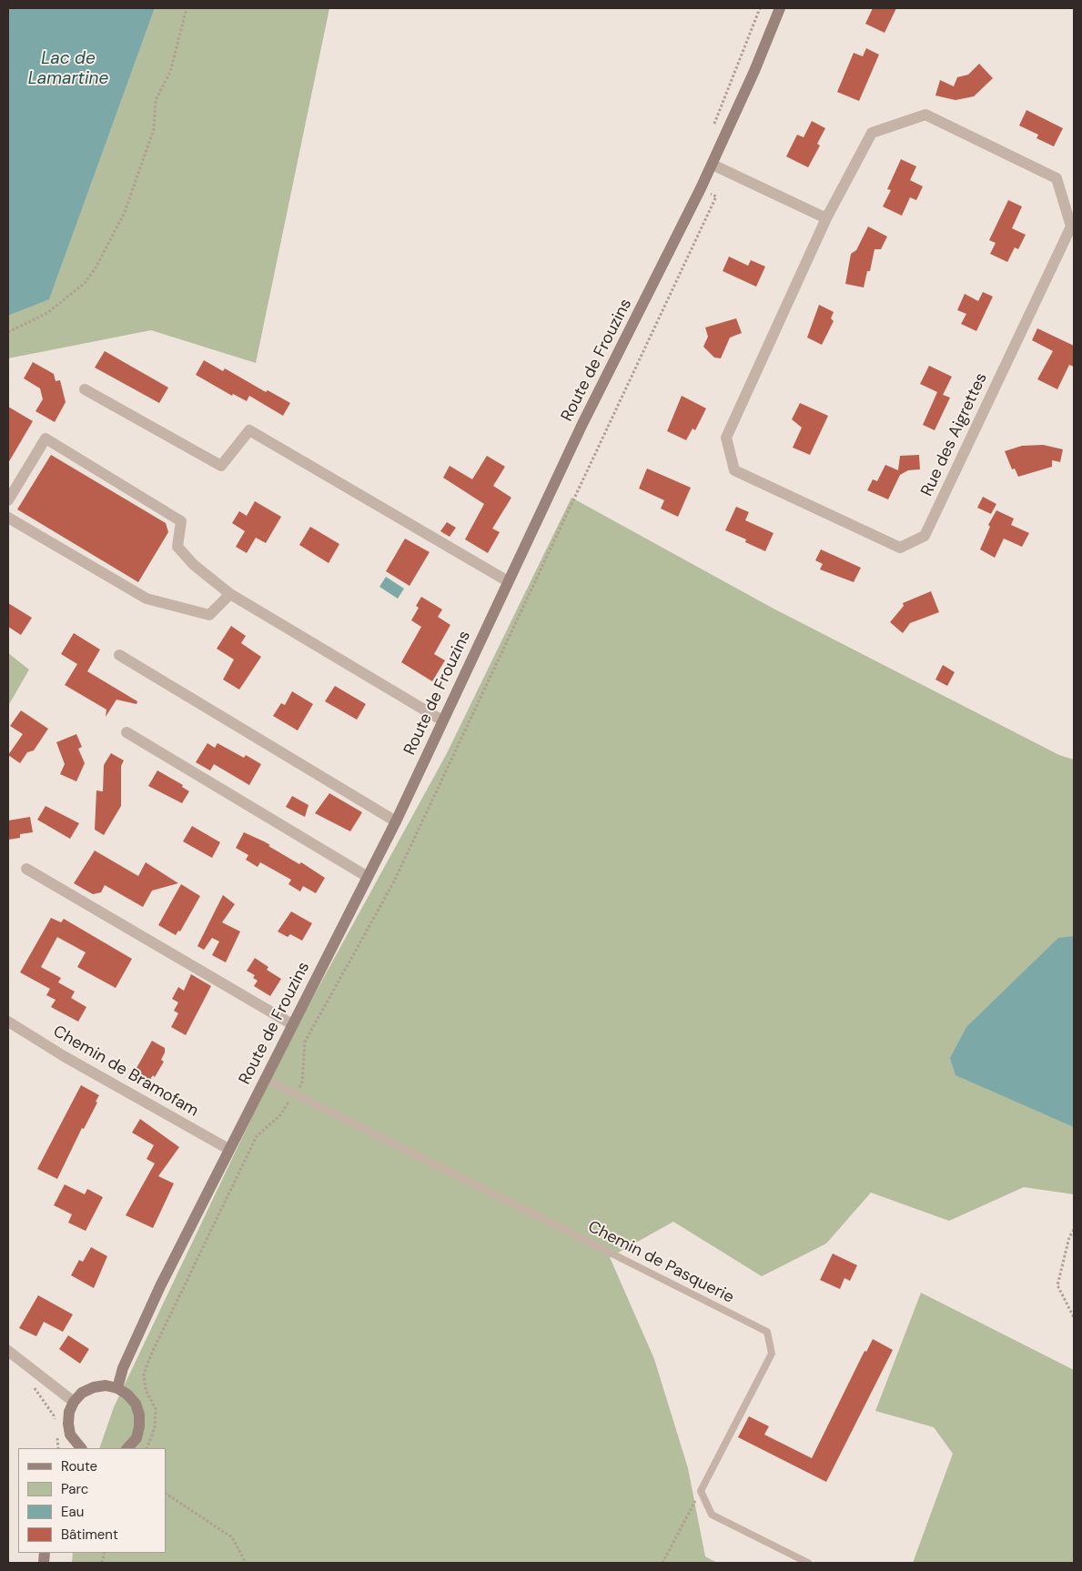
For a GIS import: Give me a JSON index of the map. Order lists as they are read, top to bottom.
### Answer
{
  "streets": {
    "main road": ["Route de Frouzins"],
    "street": ["Rue des Aigrettes", "Chemin de Bramofam"],
    "lane": ["Chemin de Pasquerie"]
  },
  "crossings": [
    ["Route de Frouzins", "Chemin de Bramofam"],
    ["Route de Frouzins", "Chemin de Pasquerie"]
  ],
  "water": ["Lac de Lamartine"],
  "legend": [
    "Route",
    "Parc",
    "Eau",
    "Bâtiment"
  ]
}
